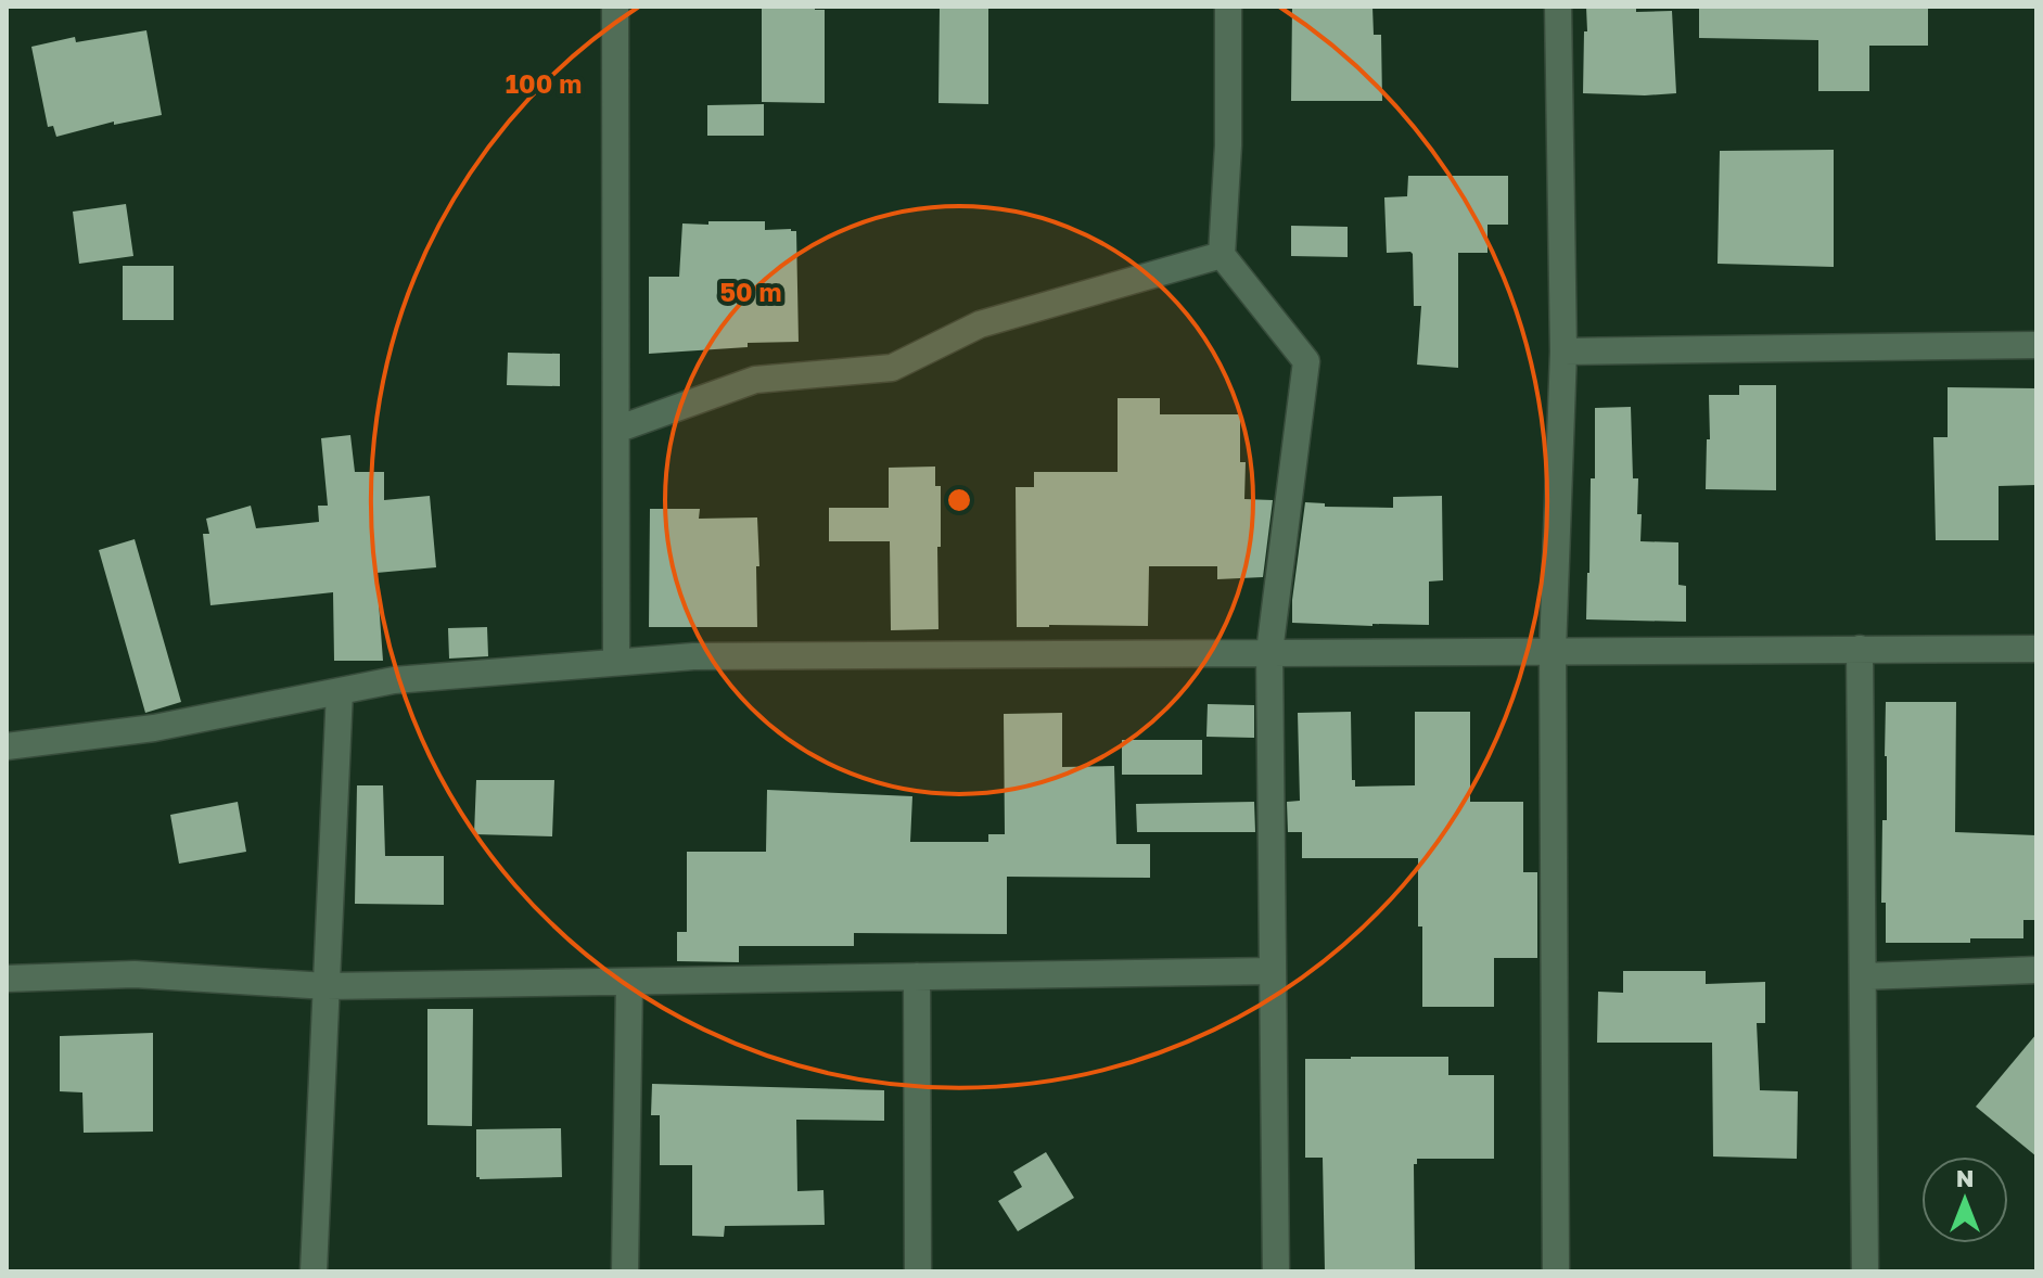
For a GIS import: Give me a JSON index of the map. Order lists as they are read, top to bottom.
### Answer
{
  "north": "top",
  "rings": ["100 m", "50 m"]
}
